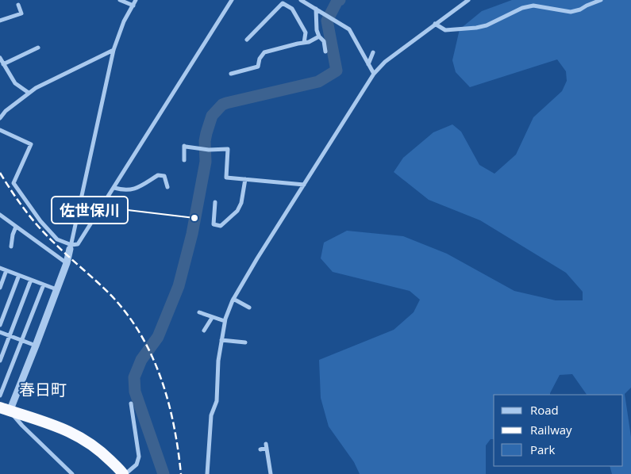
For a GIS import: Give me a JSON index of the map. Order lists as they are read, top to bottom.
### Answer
{
  "districts": ["春日町"],
  "places": ["佐世保川"],
  "legend": ["Road", "Railway", "Park"]
}
